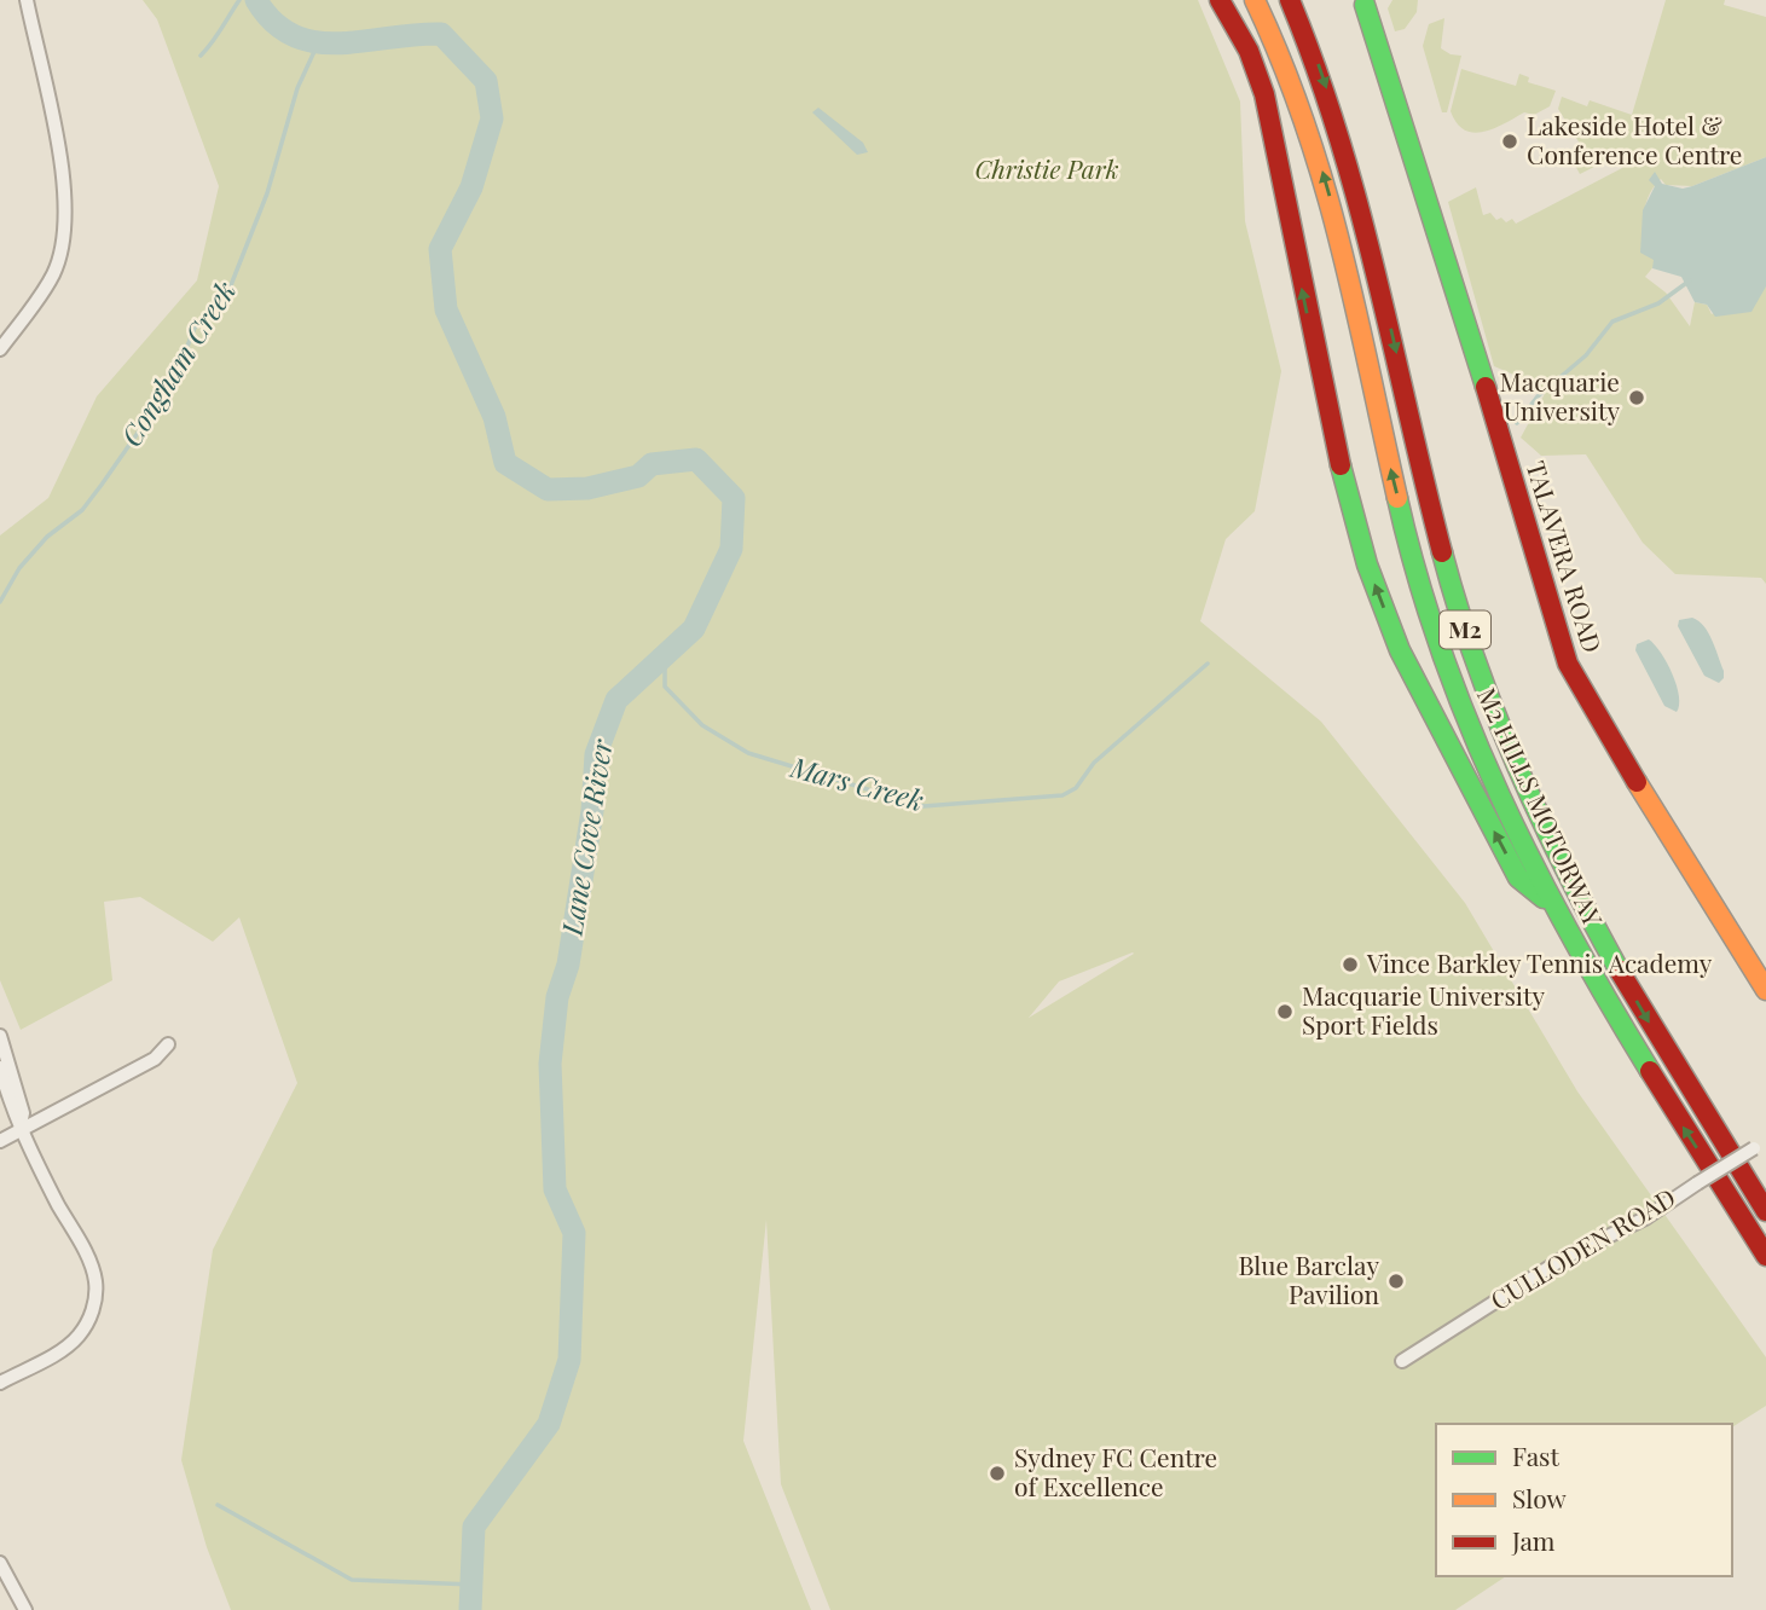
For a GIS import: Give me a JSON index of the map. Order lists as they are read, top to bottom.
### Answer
{
  "streets": {
    "main road": ["TALAVERA ROAD", "M2", "M2 HILLS MOTORWAY"],
    "street": ["CULLODEN ROAD"]
  },
  "crossings": [
    ["M2", "M2 HILLS MOTORWAY"]
  ],
  "water": ["Congham Creek", "Mars Creek", "Lane Cove River"],
  "parks": ["Christie Park"],
  "places": [
    "Lakeside Hotel & Conference Centre",
    "Macquarie University",
    "Vince Barkley Tennis Academy",
    "Macquarie University Sport Fields",
    "Blue Barclay Pavilion",
    "Sydney FC Centre of Excellence"
  ],
  "legend": ["Fast", "Slow", "Jam"]
}
